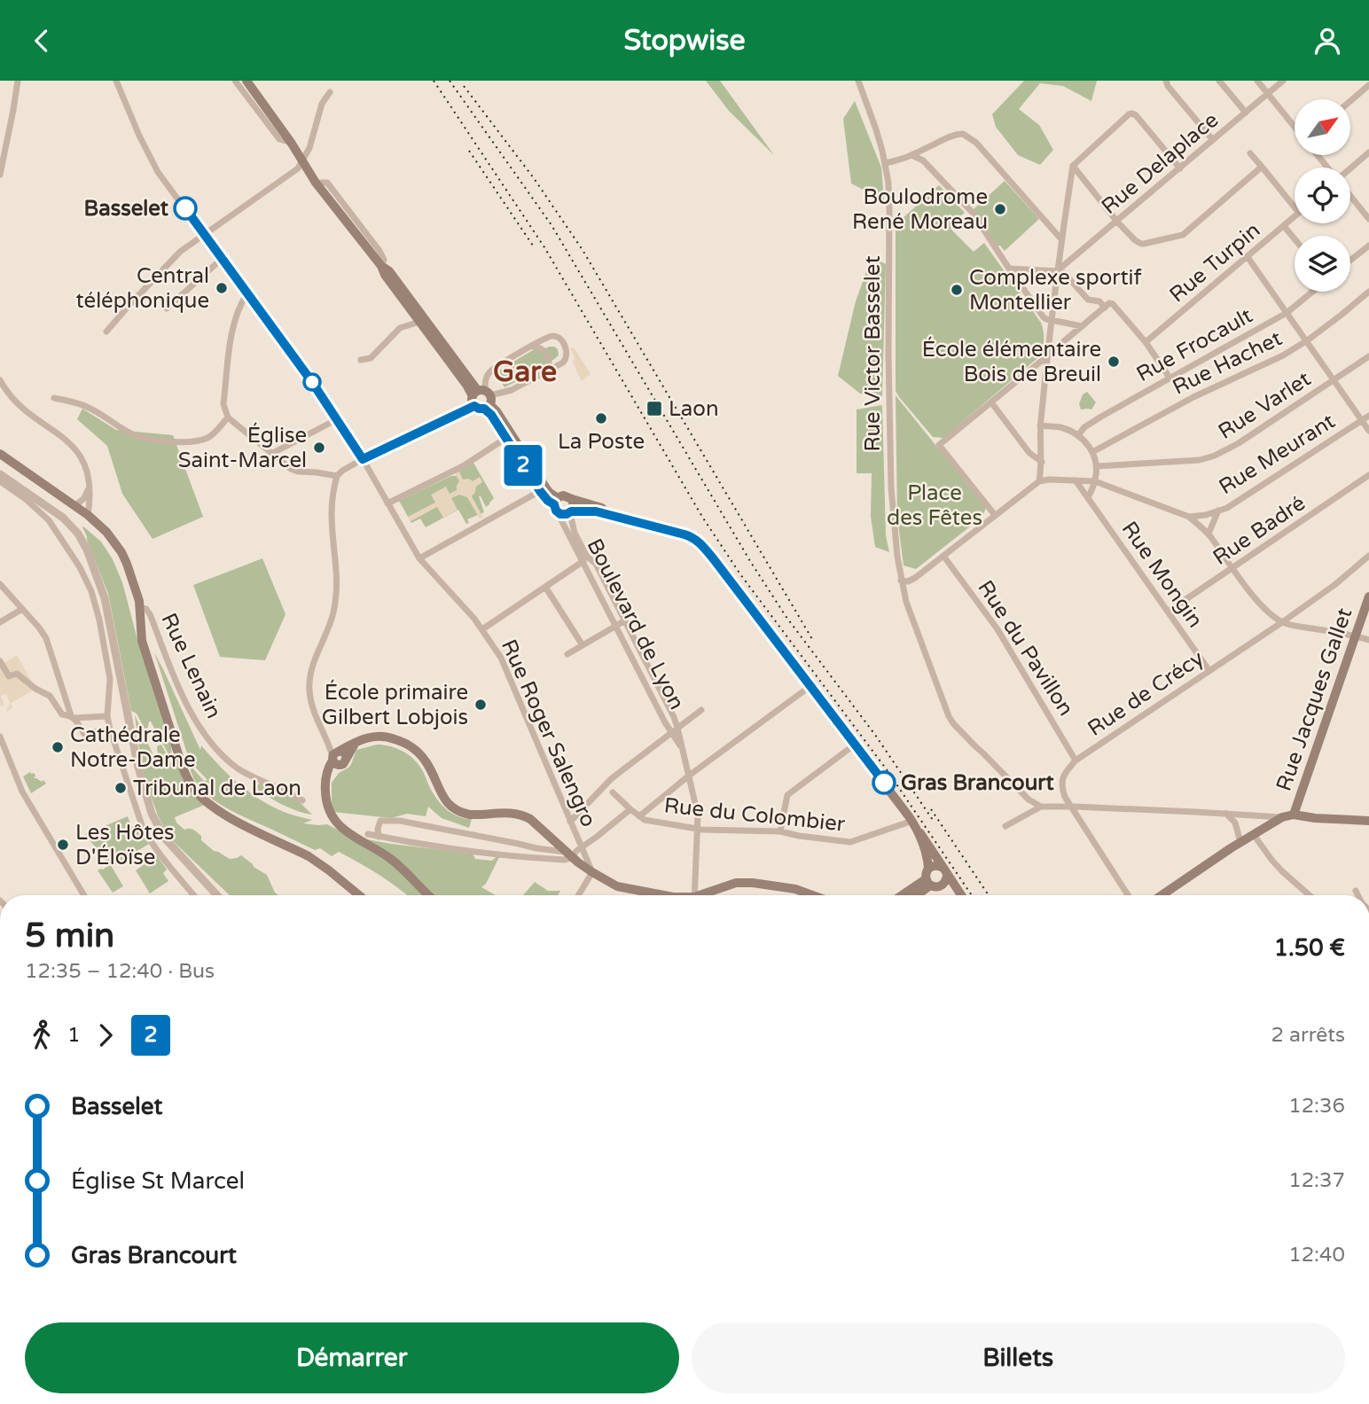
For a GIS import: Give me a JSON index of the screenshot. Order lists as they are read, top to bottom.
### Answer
{
  "streets": {
    "main road": ["Boulevard de Lyon", "Rue Jacques Gallet"],
    "street": [
      "Rue Delaplace",
      "Rue Turpin",
      "Rue Frocault",
      "Rue Victor Basselet",
      "Rue Hachet",
      "Rue Varlet",
      "Rue Meurant",
      "Rue Badré",
      "Rue Mongin",
      "Rue du Pavillon",
      "Rue Lenain",
      "Rue de Crécy",
      "Rue Roger Salengro",
      "Rue du Colombier"
    ]
  },
  "crossings": [
    ["Rue Badré", "Rue Mongin"],
    ["Rue Mongin", "Rue de Crécy"],
    ["Boulevard de Lyon", "Rue du Colombier"],
    ["Rue du Pavillon", "Rue de Crécy"]
  ],
  "districts": ["Gare"],
  "parks": ["Place des Fêtes"],
  "places": {
    "other": [
      "Basselet",
      "Boulodrome René Moreau",
      "Central téléphonique",
      "Complexe sportif Montellier",
      "École élémentaire Bois de Breuil",
      "La Poste",
      "Église Saint-Marcel",
      "École primaire Gilbert Lobjois",
      "Cathédrale Notre-Dame",
      "Gras Brancourt",
      "Tribunal de Laon",
      "Les Hôtes D'Éloïse"
    ],
    "transit": ["Laon"]
  },
  "lines": ["bus line 2"],
  "north": "top right",
  "page": {
    "header": "Stopwise",
    "on_map": "2",
    "heading": ["5 min", "12:35 – 12:40 · Bus", "1.50 €"],
    "legs": ["1", "2", "2 arrêts"],
    "list": [
      {
        "name": "Basselet",
        "value": "12:36"
      },
      {
        "name": "Église St Marcel",
        "value": "12:37"
      },
      {
        "name": "Gras Brancourt",
        "value": "12:40"
      }
    ],
    "buttons": ["Démarrer", "Billets"]
  }
}
